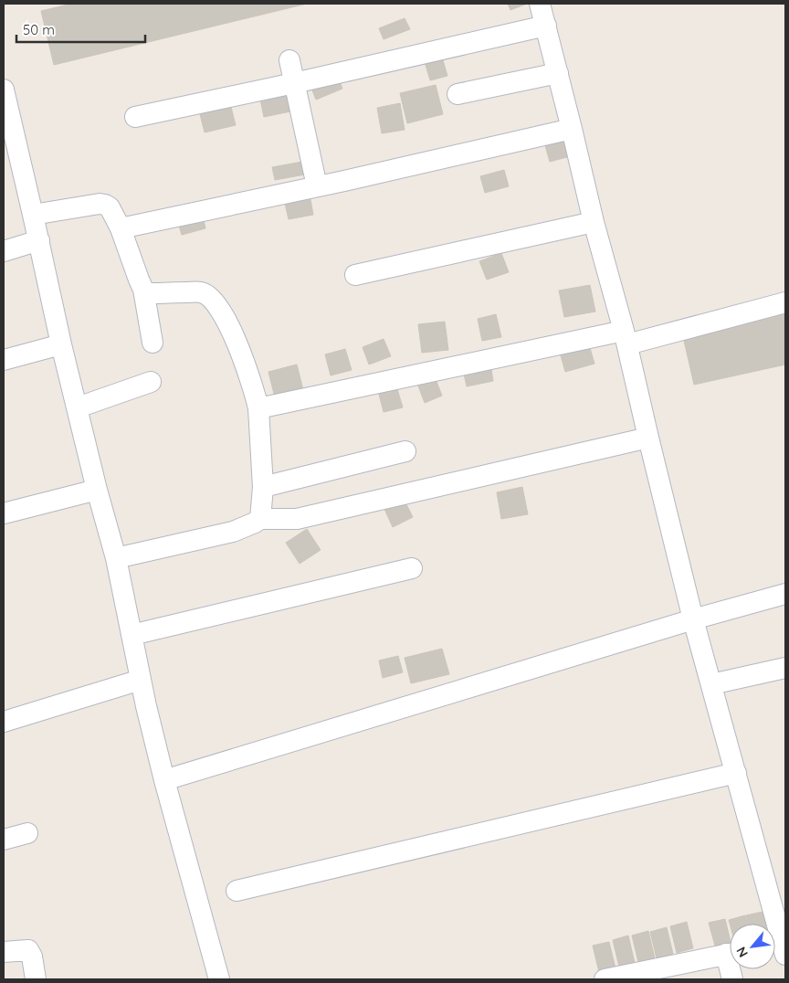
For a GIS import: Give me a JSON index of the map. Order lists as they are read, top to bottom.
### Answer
{
  "scale_bar": "50 m",
  "north": "bottom left"
}
